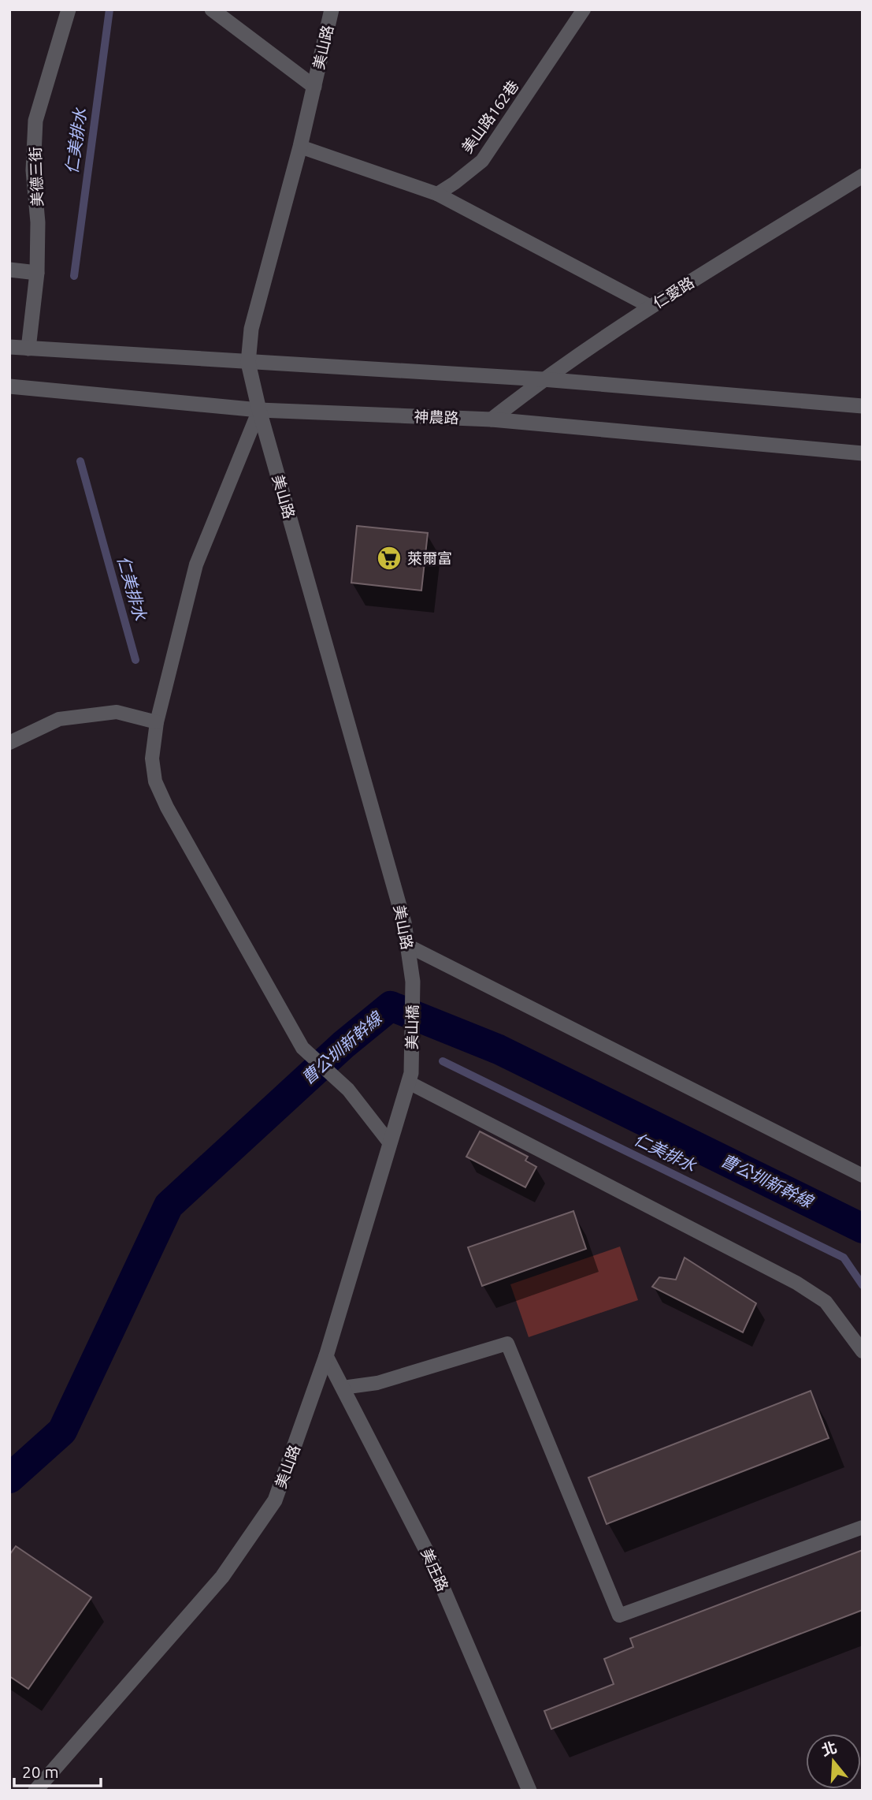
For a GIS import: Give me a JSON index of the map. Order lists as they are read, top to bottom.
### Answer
{
  "streets": {
    "street": [
      "美山路",
      "美德三街",
      "仁愛路",
      "神農路",
      "美山橋",
      "美庄路"
    ],
    "lane": ["美山路162巷"]
  },
  "crossings": [
    ["美山路", "神農路"],
    ["美山路", "美山橋"],
    ["美山路", "美庄路"],
    ["仁愛路", "神農路"]
  ],
  "water": ["仁美排水", "曹公圳新幹線"],
  "places": {
    "supermarket": ["萊爾富"]
  },
  "scale_bar": "20 m",
  "north": "top"
}
